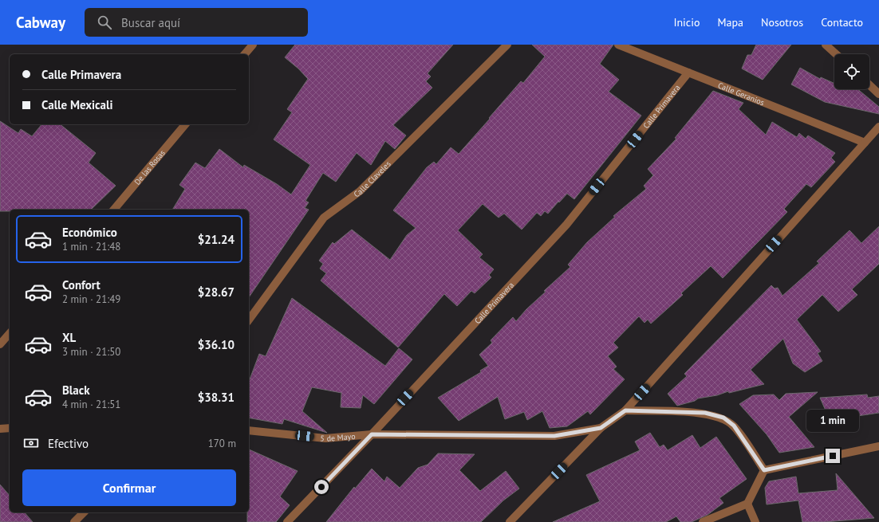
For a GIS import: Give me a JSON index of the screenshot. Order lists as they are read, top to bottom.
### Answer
{
  "streets": {
    "street": [
      "Calle Geranios",
      "Calle Primavera",
      "De las Rosas",
      "Calle Claveles",
      "5 de Mayo"
    ]
  },
  "crossings": [
    ["Calle Geranios", "Calle Primavera"],
    ["Calle Primavera", "5 de Mayo"]
  ],
  "page": {
    "header": "Cabway",
    "search": "Buscar aquí",
    "nav": [
      "Inicio",
      "Mapa",
      "Nosotros",
      "Contacto"
    ],
    "banner": ["Calle Primavera", "Calle Mexicali"],
    "list": [
      {
        "name": "Económico",
        "note": "1 min · 21:48",
        "value": "$21.24"
      },
      {
        "name": "Confort",
        "note": "2 min · 21:49",
        "value": "$28.67"
      },
      {
        "name": "XL",
        "note": "3 min · 21:50",
        "value": "$36.10"
      },
      {
        "name": "Black",
        "note": "4 min · 21:51",
        "value": "$38.31"
      }
    ],
    "bubble": "1 min",
    "pay": ["Efectivo", "170 m"],
    "buttons": "Confirmar"
  }
}
